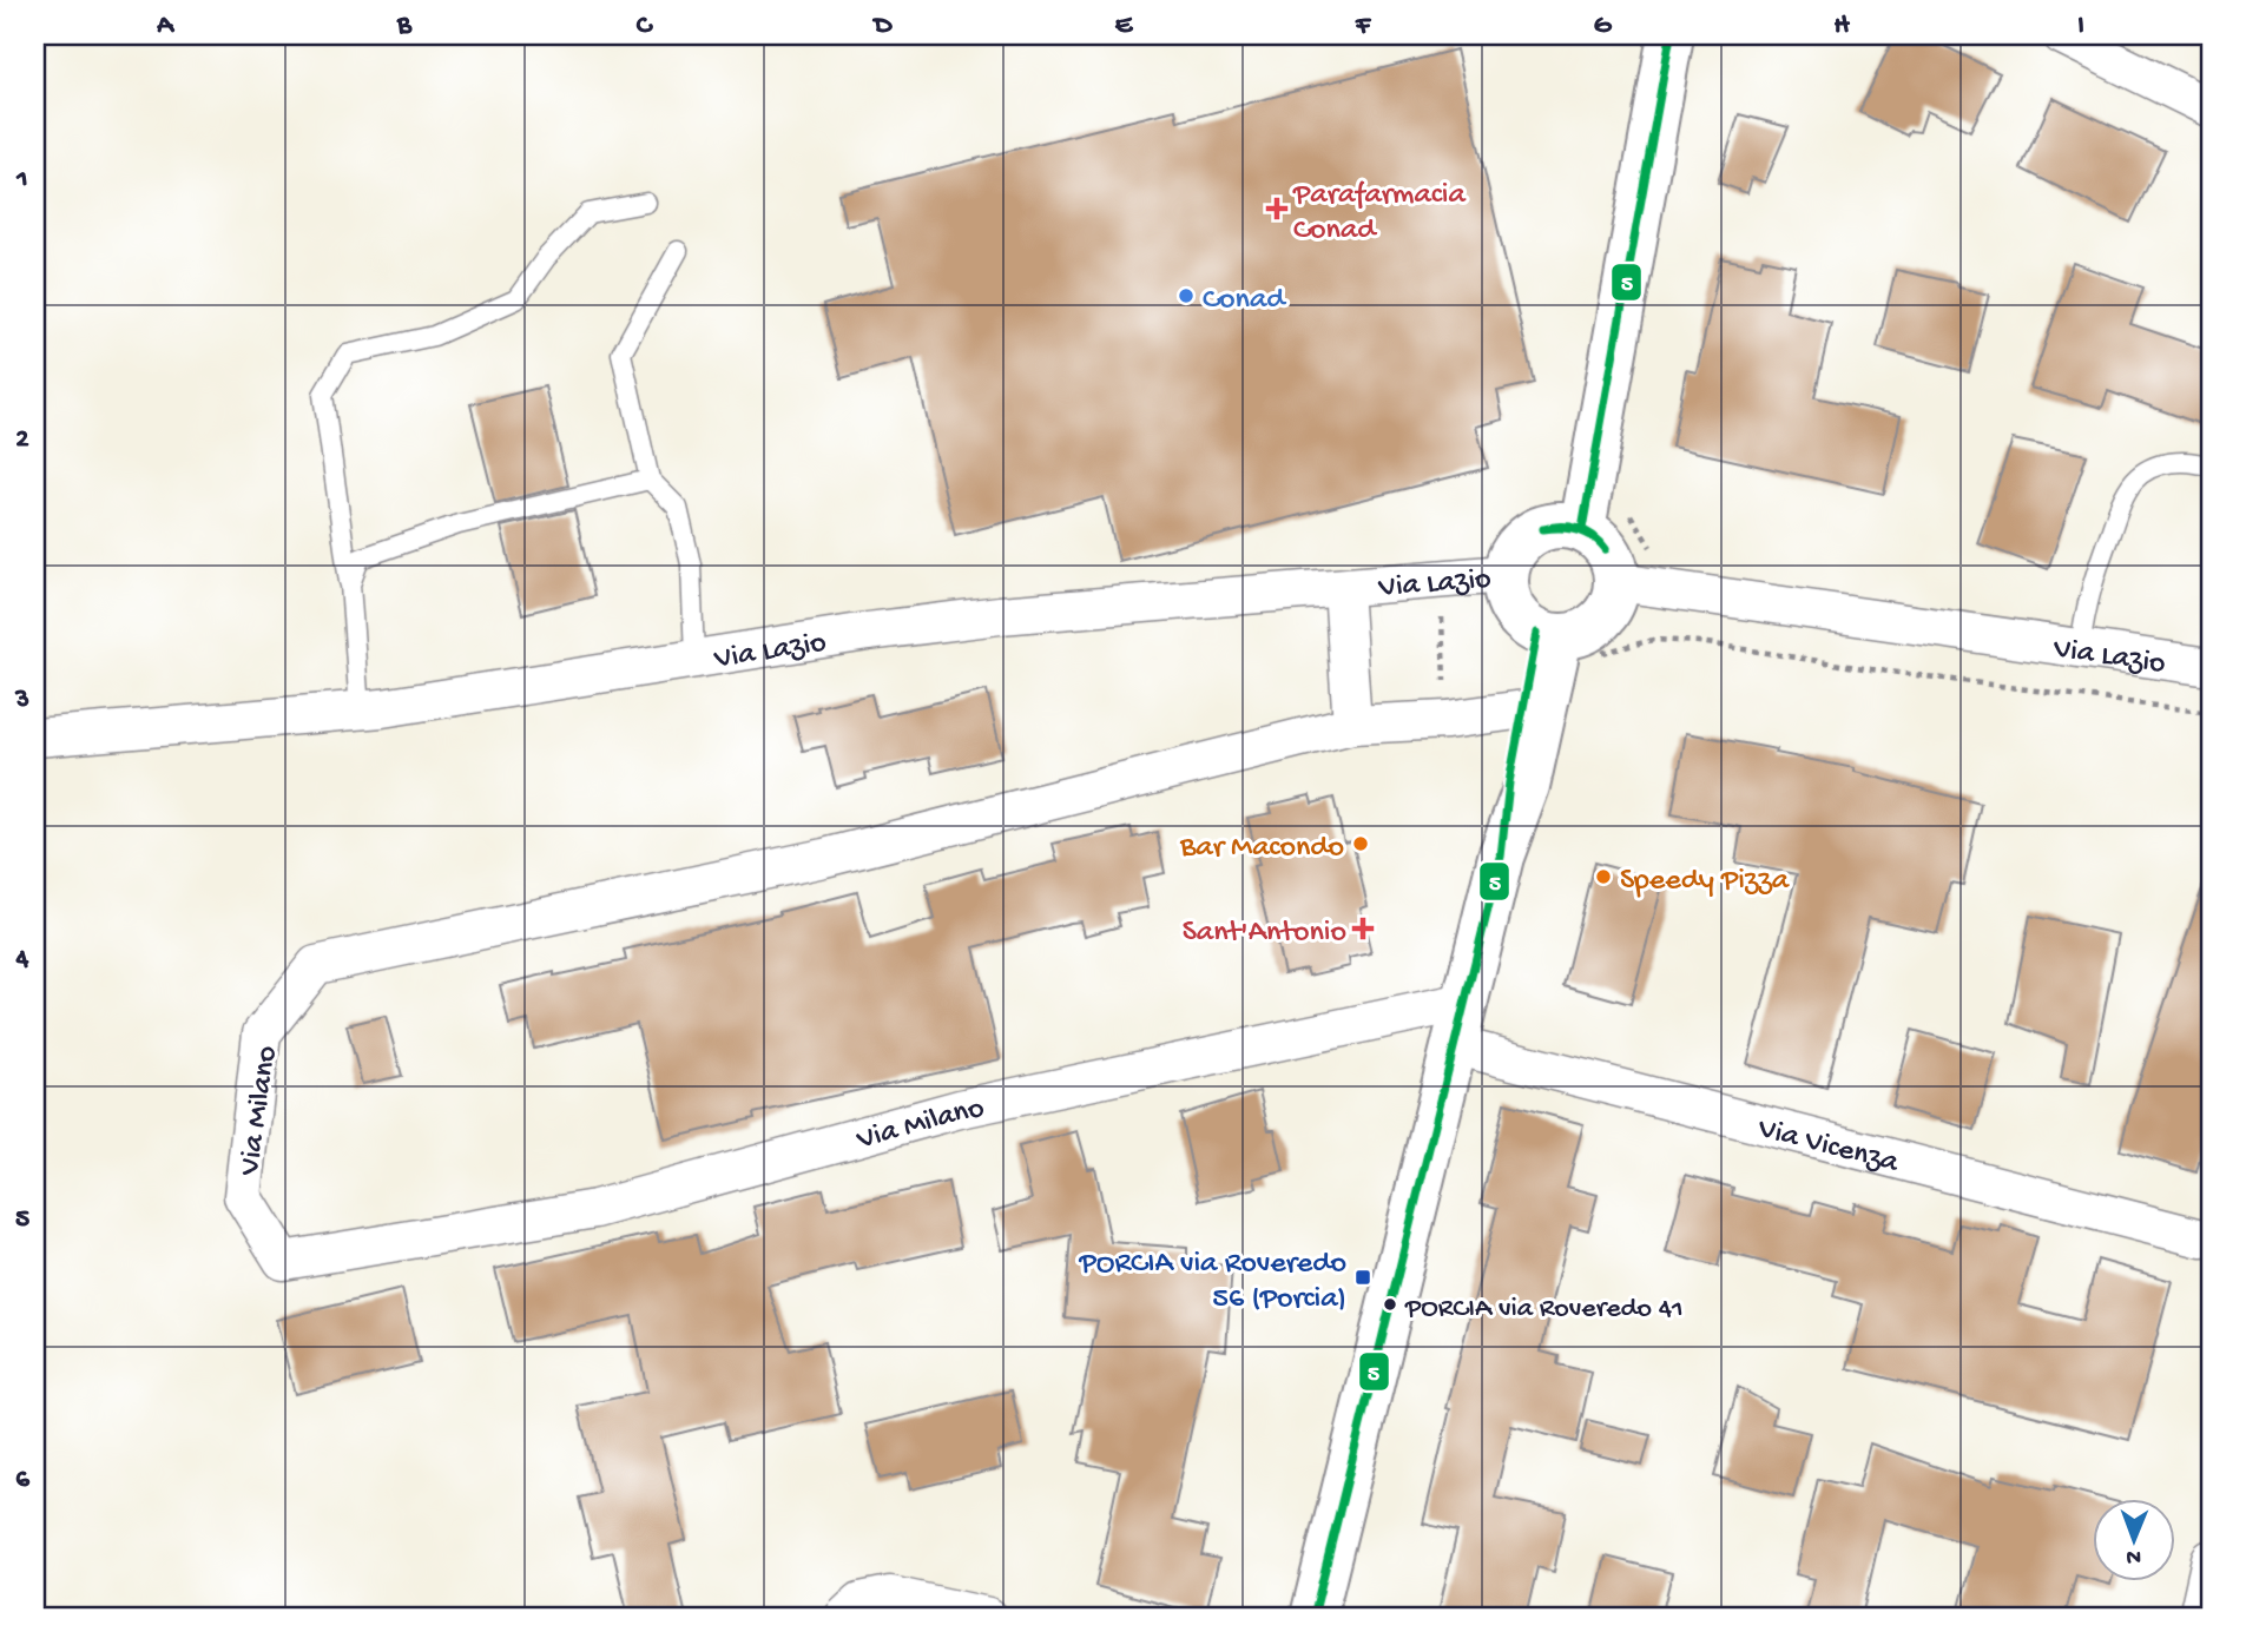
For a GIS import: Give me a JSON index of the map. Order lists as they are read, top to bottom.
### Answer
{
  "streets": {
    "street": ["Via Lazio", "Via Milano", "Via Vicenza"]
  },
  "places": {
    "health": ["Parafarmacia Conad", "Sant'Antonio"],
    "other": [
      "Conad",
      "Bar Macondo",
      "Speedy Pizza",
      "PORCIA via Roveredo 41"
    ],
    "transit": ["PORCIA via Roveredo 56 (Porcia)"]
  },
  "lines": ["transit line 5"],
  "north": "bottom",
  "grid": {
    "columns": [
      "A",
      "B",
      "C",
      "D",
      "E",
      "F",
      "G",
      "H",
      "I"
    ],
    "rows": [
      "1",
      "2",
      "3",
      "4",
      "5",
      "6"
    ]
  }
}
